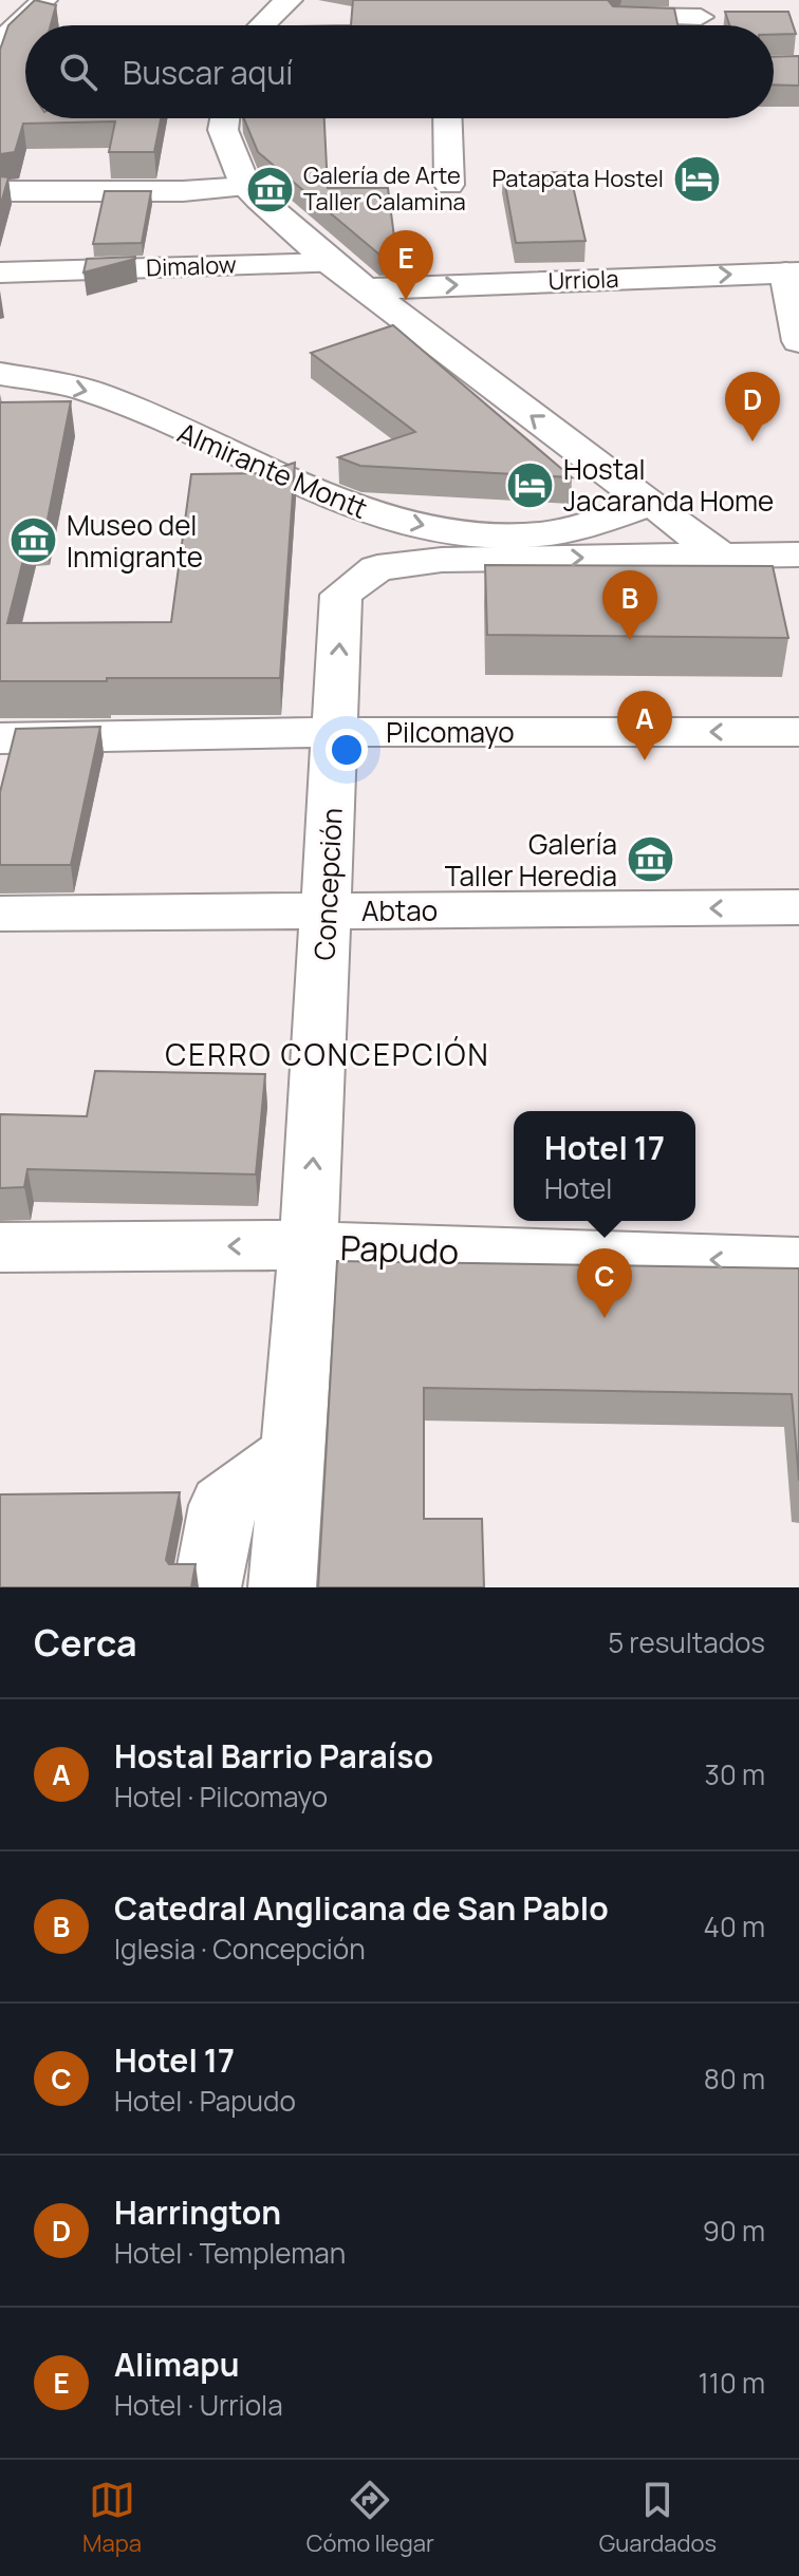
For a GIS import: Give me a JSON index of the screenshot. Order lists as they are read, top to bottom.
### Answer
{
  "streets": {
    "street": [
      "Dimalow",
      "Urriola",
      "Almirante Montt",
      "Pilcomayo",
      "Concepción",
      "Abtao",
      "Papudo"
    ]
  },
  "crossings": [
    ["Pilcomayo", "Concepción"],
    ["Concepción", "Abtao"],
    ["Concepción", "Papudo"]
  ],
  "one_way": [
    "Urriola",
    "Pilcomayo",
    "Abtao",
    "Papudo"
  ],
  "districts": ["CERRO CONCEPCIÓN"],
  "places": {
    "hotel": ["Patapata Hostel", "Hostal Jacaranda Home"],
    "museum": ["Galería de Arte Taller Calamina", "Museo del Inmigrante", "Galería Taller Heredia"]
  },
  "page": {
    "search": "Buscar aquí",
    "pins": [
      "E",
      "D",
      "B",
      "A",
      "C"
    ],
    "popup": ["Hotel 17", "Hotel"],
    "heading": ["Cerca", "5 resultados"],
    "list": [
      {
        "mark": "A",
        "name": "Hostal Barrio Paraíso",
        "note": "Hotel · Pilcomayo",
        "value": "30 m"
      },
      {
        "mark": "B",
        "name": "Catedral Anglicana de San Pablo",
        "note": "Iglesia · Concepción",
        "value": "40 m"
      },
      {
        "mark": "C",
        "name": "Hotel 17",
        "note": "Hotel · Papudo",
        "value": "80 m"
      },
      {
        "mark": "D",
        "name": "Harrington",
        "note": "Hotel · Templeman",
        "value": "90 m"
      },
      {
        "mark": "E",
        "name": "Alimapu",
        "note": "Hotel · Urriola",
        "value": "110 m"
      }
    ],
    "nav": ["Mapa", "Cómo llegar", "Guardados"]
  }
}
